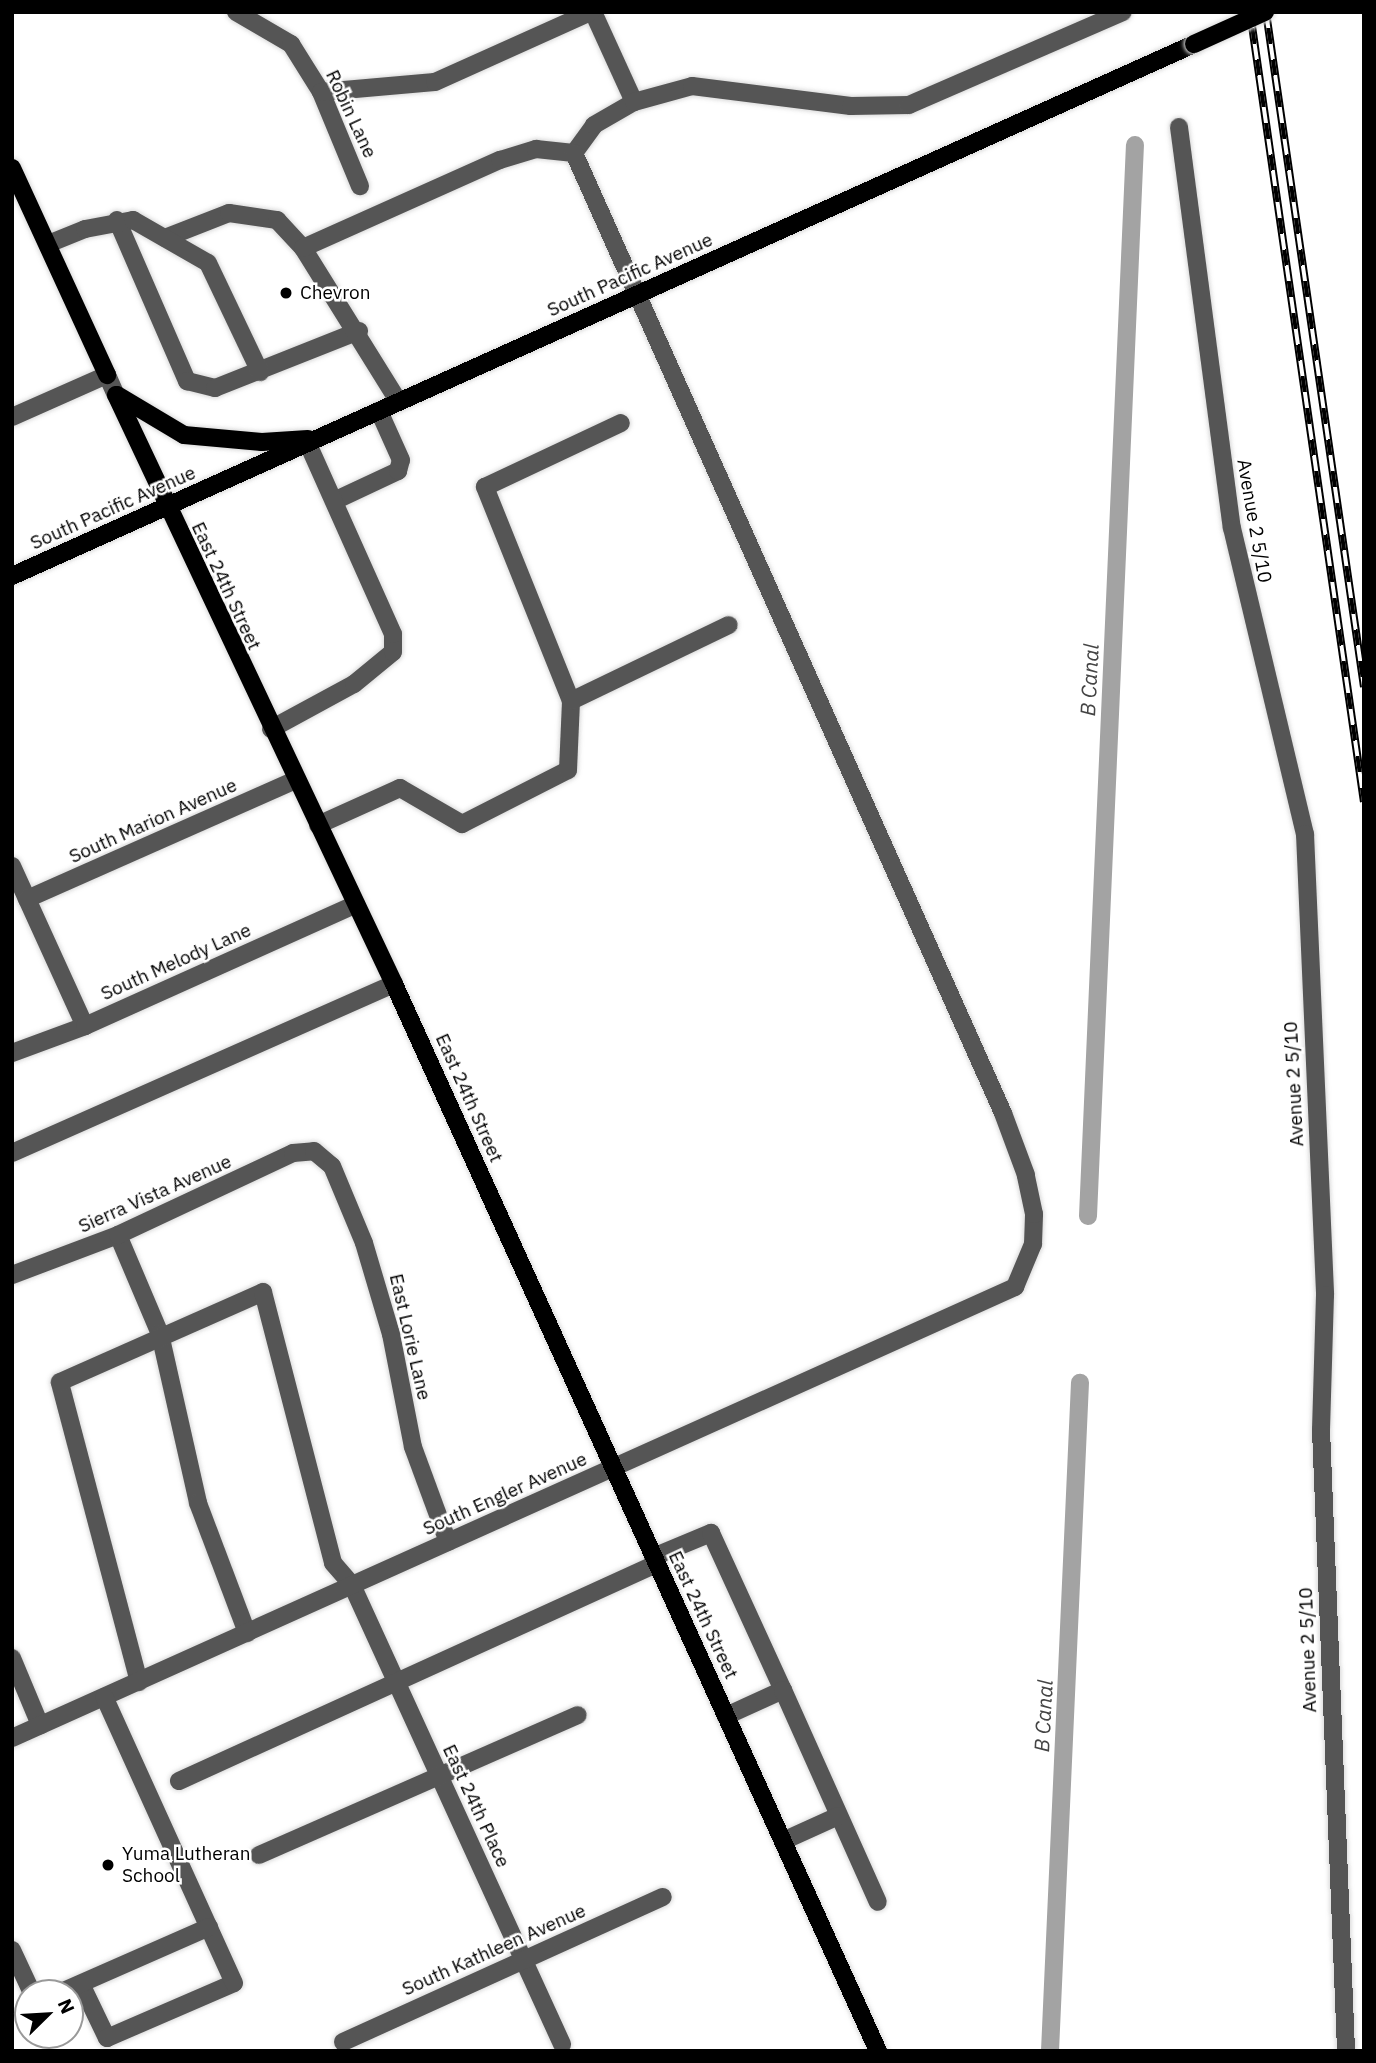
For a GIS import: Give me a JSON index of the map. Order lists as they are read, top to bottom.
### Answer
{
  "streets": {
    "main road": ["South Pacific Avenue", "East 24th Street"],
    "street": [
      "Robin Lane",
      "Avenue 2 5/10",
      "South Marion Avenue",
      "South Melody Lane",
      "Sierra Vista Avenue",
      "East Lorie Lane",
      "South Engler Avenue",
      "East 24th Place",
      "South Kathleen Avenue"
    ]
  },
  "crossings": [
    ["South Pacific Avenue", "East 24th Street"],
    ["South Pacific Avenue", "South Engler Avenue"],
    ["East 24th Street", "South Marion Avenue"],
    ["East 24th Street", "South Melody Lane"],
    ["East 24th Street", "South Engler Avenue"],
    ["Sierra Vista Avenue", "East Lorie Lane"],
    ["East Lorie Lane", "South Engler Avenue"],
    ["South Engler Avenue", "East 24th Place"],
    ["East 24th Place", "South Kathleen Avenue"]
  ],
  "water": ["B Canal"],
  "places": ["Chevron", "Yuma Lutheran School"],
  "north": "top right"
}
